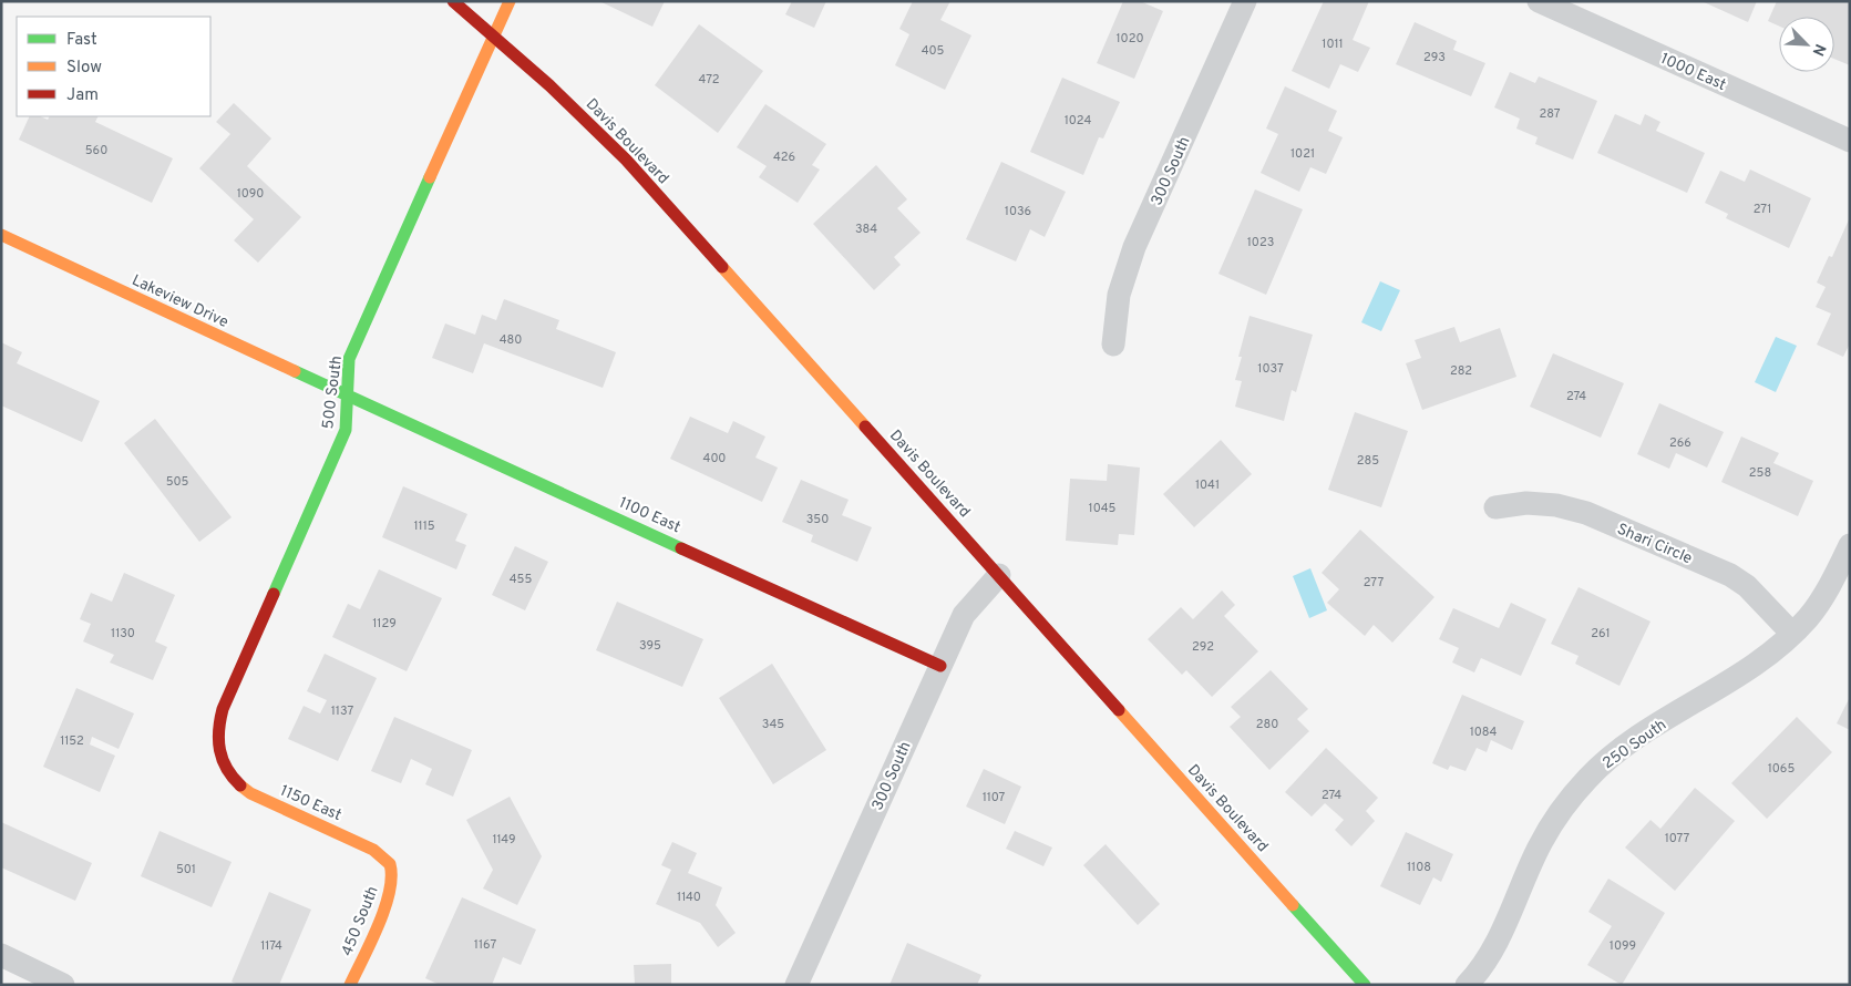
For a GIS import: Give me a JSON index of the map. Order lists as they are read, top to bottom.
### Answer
{
  "streets": {
    "street": [
      "1000 East",
      "Davis Boulevard",
      "300 South",
      "Lakeview Drive",
      "500 South",
      "1100 East",
      "Shari Circle",
      "250 South",
      "1150 East",
      "450 South"
    ]
  },
  "crossings": [
    ["Davis Boulevard", "300 South"],
    ["Davis Boulevard", "500 South"],
    ["300 South", "1100 East"],
    ["Lakeview Drive", "500 South"],
    ["Lakeview Drive", "1100 East"],
    ["500 South", "1100 East"],
    ["500 South", "1150 East"],
    ["Shari Circle", "250 South"],
    ["1150 East", "450 South"]
  ],
  "house_numbers": [
    "1020",
    "1011",
    "405",
    "293",
    "472",
    "287",
    "1024",
    "560",
    "1021",
    "426",
    "1090",
    "271",
    "1036",
    "384",
    "1023",
    "480",
    "1037",
    "282",
    "274",
    "266",
    "400",
    "285",
    "258",
    "505",
    "1041",
    "1045",
    "350",
    "1115",
    "455",
    "277",
    "1129",
    "1130",
    "261",
    "395",
    "292",
    "1137",
    "345",
    "280",
    "1084",
    "1152",
    "1065",
    "274",
    "1107",
    "1077",
    "1149",
    "1108",
    "501",
    "1140",
    "1167",
    "1174",
    "1099"
  ],
  "legend": ["Fast", "Slow", "Jam"],
  "north": "bottom right"
}
